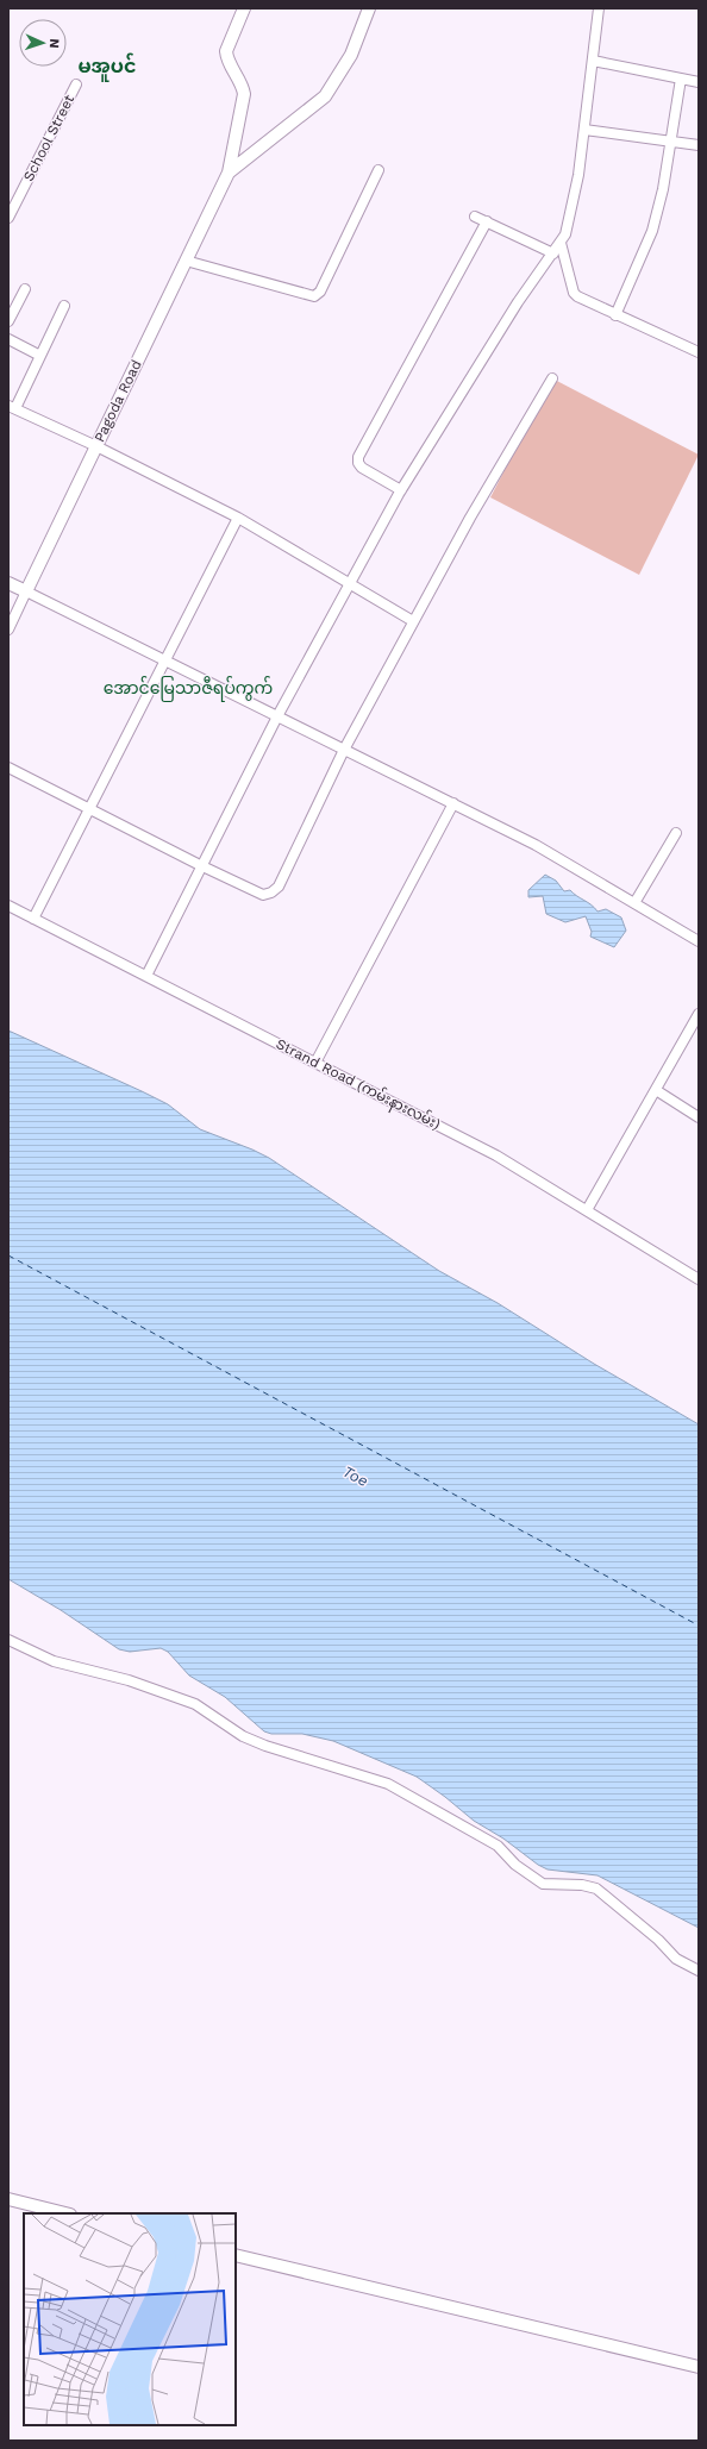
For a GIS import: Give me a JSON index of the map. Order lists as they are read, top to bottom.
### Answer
{
  "streets": {
    "main road": ["Pagoda Road"],
    "street": ["School Street", "Strand Road (ကမ်းနားလမ်း)"]
  },
  "districts": ["မအူပင်", "အောင်မြေသာဇီရပ်ကွက်"],
  "water": ["Toe"],
  "north": "right"
}
